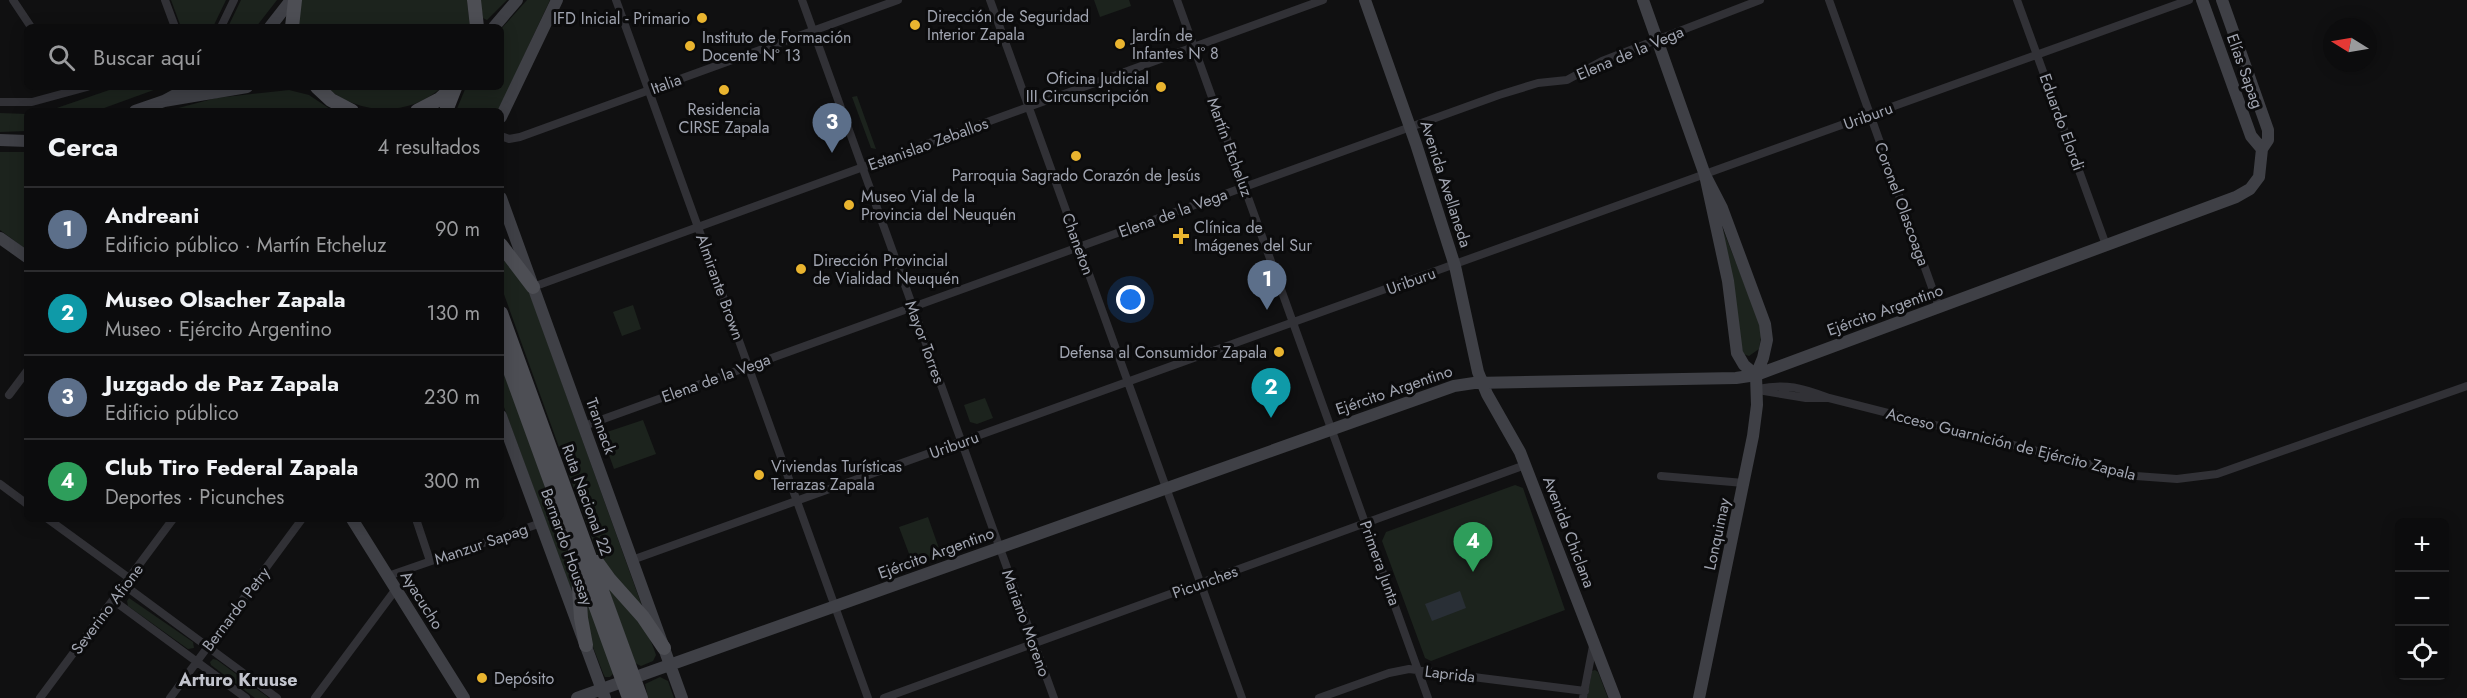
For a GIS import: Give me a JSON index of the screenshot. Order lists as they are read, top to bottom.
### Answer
{
  "streets": {
    "main road": [
      "Elías Sapag",
      "Avenida Avellaneda",
      "Ejército Argentino",
      "Trannack",
      "Ruta Nacional 22",
      "Avenida Chiclana",
      "Lonquimay",
      "Bernardo Houssay",
      "Ayacucho"
    ],
    "street": [
      "Elena de la Vega",
      "Italia",
      "Uriburu",
      "Eduardo Elordi",
      "Estanislao Zeballos",
      "Martín Etcheluz",
      "Coronel Olascoaga",
      "Chaneton",
      "Almirante Brown",
      "Mayor Torres",
      "Acceso Guarnición de Ejército Zapala",
      "Manzur Sapag",
      "Primera Junta",
      "Picunches",
      "Severino Afione",
      "Bernardo Petry",
      "Mariano Moreno",
      "Laprida"
    ]
  },
  "crossings": [
    ["Elena de la Vega", "Martín Etcheluz"],
    ["Elena de la Vega", "Avenida Avellaneda"],
    ["Elena de la Vega", "Chaneton"],
    ["Elena de la Vega", "Almirante Brown"],
    ["Elena de la Vega", "Mayor Torres"],
    ["Elena de la Vega", "Trannack"],
    ["Elías Sapag", "Ejército Argentino"],
    ["Italia", "Almirante Brown"],
    ["Italia", "Mayor Torres"],
    ["Uriburu", "Eduardo Elordi"],
    ["Uriburu", "Martín Etcheluz"],
    ["Uriburu", "Avenida Avellaneda"],
    ["Uriburu", "Coronel Olascoaga"],
    ["Uriburu", "Chaneton"],
    ["Uriburu", "Almirante Brown"],
    ["Uriburu", "Mayor Torres"],
    ["Uriburu", "Trannack"],
    ["Eduardo Elordi", "Ejército Argentino"],
    ["Estanislao Zeballos", "Martín Etcheluz"],
    ["Estanislao Zeballos", "Chaneton"],
    ["Estanislao Zeballos", "Almirante Brown"],
    ["Estanislao Zeballos", "Mayor Torres"],
    ["Estanislao Zeballos", "Trannack"],
    ["Martín Etcheluz", "Ejército Argentino"],
    ["Martín Etcheluz", "Primera Junta"],
    ["Avenida Avellaneda", "Ejército Argentino"],
    ["Avenida Avellaneda", "Avenida Chiclana"],
    ["Coronel Olascoaga", "Ejército Argentino"],
    ["Chaneton", "Ejército Argentino"],
    ["Chaneton", "Picunches"],
    ["Almirante Brown", "Ejército Argentino"],
    ["Ejército Argentino", "Mayor Torres"],
    ["Ejército Argentino", "Trannack"],
    ["Ejército Argentino", "Ruta Nacional 22"],
    ["Ejército Argentino", "Avenida Chiclana"],
    ["Ejército Argentino", "Lonquimay"],
    ["Ejército Argentino", "Bernardo Houssay"],
    ["Ejército Argentino", "Primera Junta"],
    ["Ejército Argentino", "Mariano Moreno"],
    ["Mayor Torres", "Mariano Moreno"],
    ["Acceso Guarnición de Ejército Zapala", "Lonquimay"],
    ["Avenida Chiclana", "Picunches"],
    ["Manzur Sapag", "Bernardo Houssay"],
    ["Manzur Sapag", "Ayacucho"],
    ["Primera Junta", "Picunches"],
    ["Primera Junta", "Laprida"],
    ["Picunches", "Mariano Moreno"]
  ],
  "districts": ["Arturo Kruuse"],
  "places": {
    "other": [
      "IFD Inicial - Primario",
      "Dirección de Seguridad Interior Zapala",
      "Jardín de Infantes N° 8",
      "Instituto de Formación Docente N° 13",
      "Oficina Judicial III Circunscripción",
      "Residencia CIRSE Zapala",
      "Parroquia Sagrado Corazón de Jesús",
      "Museo Vial de la Provincia del Neuquén",
      "Dirección Provincial de Vialidad Neuquén",
      "Defensa al Consumidor Zapala",
      "Viviendas Turísticas Terrazas Zapala",
      "Depósito"
    ],
    "health": ["Clínica de Imágenes del Sur"]
  },
  "north": "left",
  "page": {
    "search": "Buscar aquí",
    "pins": [
      "3",
      "1",
      "2",
      "4"
    ],
    "heading": ["Cerca", "4 resultados"],
    "list": [
      {
        "mark": "1",
        "name": "Andreani",
        "note": "Edificio público · Martín Etcheluz",
        "value": "90 m"
      },
      {
        "mark": "2",
        "name": "Museo Olsacher Zapala",
        "note": "Museo · Ejército Argentino",
        "value": "130 m"
      },
      {
        "mark": "3",
        "name": "Juzgado de Paz Zapala",
        "note": "Edificio público",
        "value": "230 m"
      },
      {
        "mark": "4",
        "name": "Club Tiro Federal Zapala",
        "note": "Deportes · Picunches",
        "value": "300 m"
      }
    ],
    "map_buttons": ["+", "−"]
  }
}
